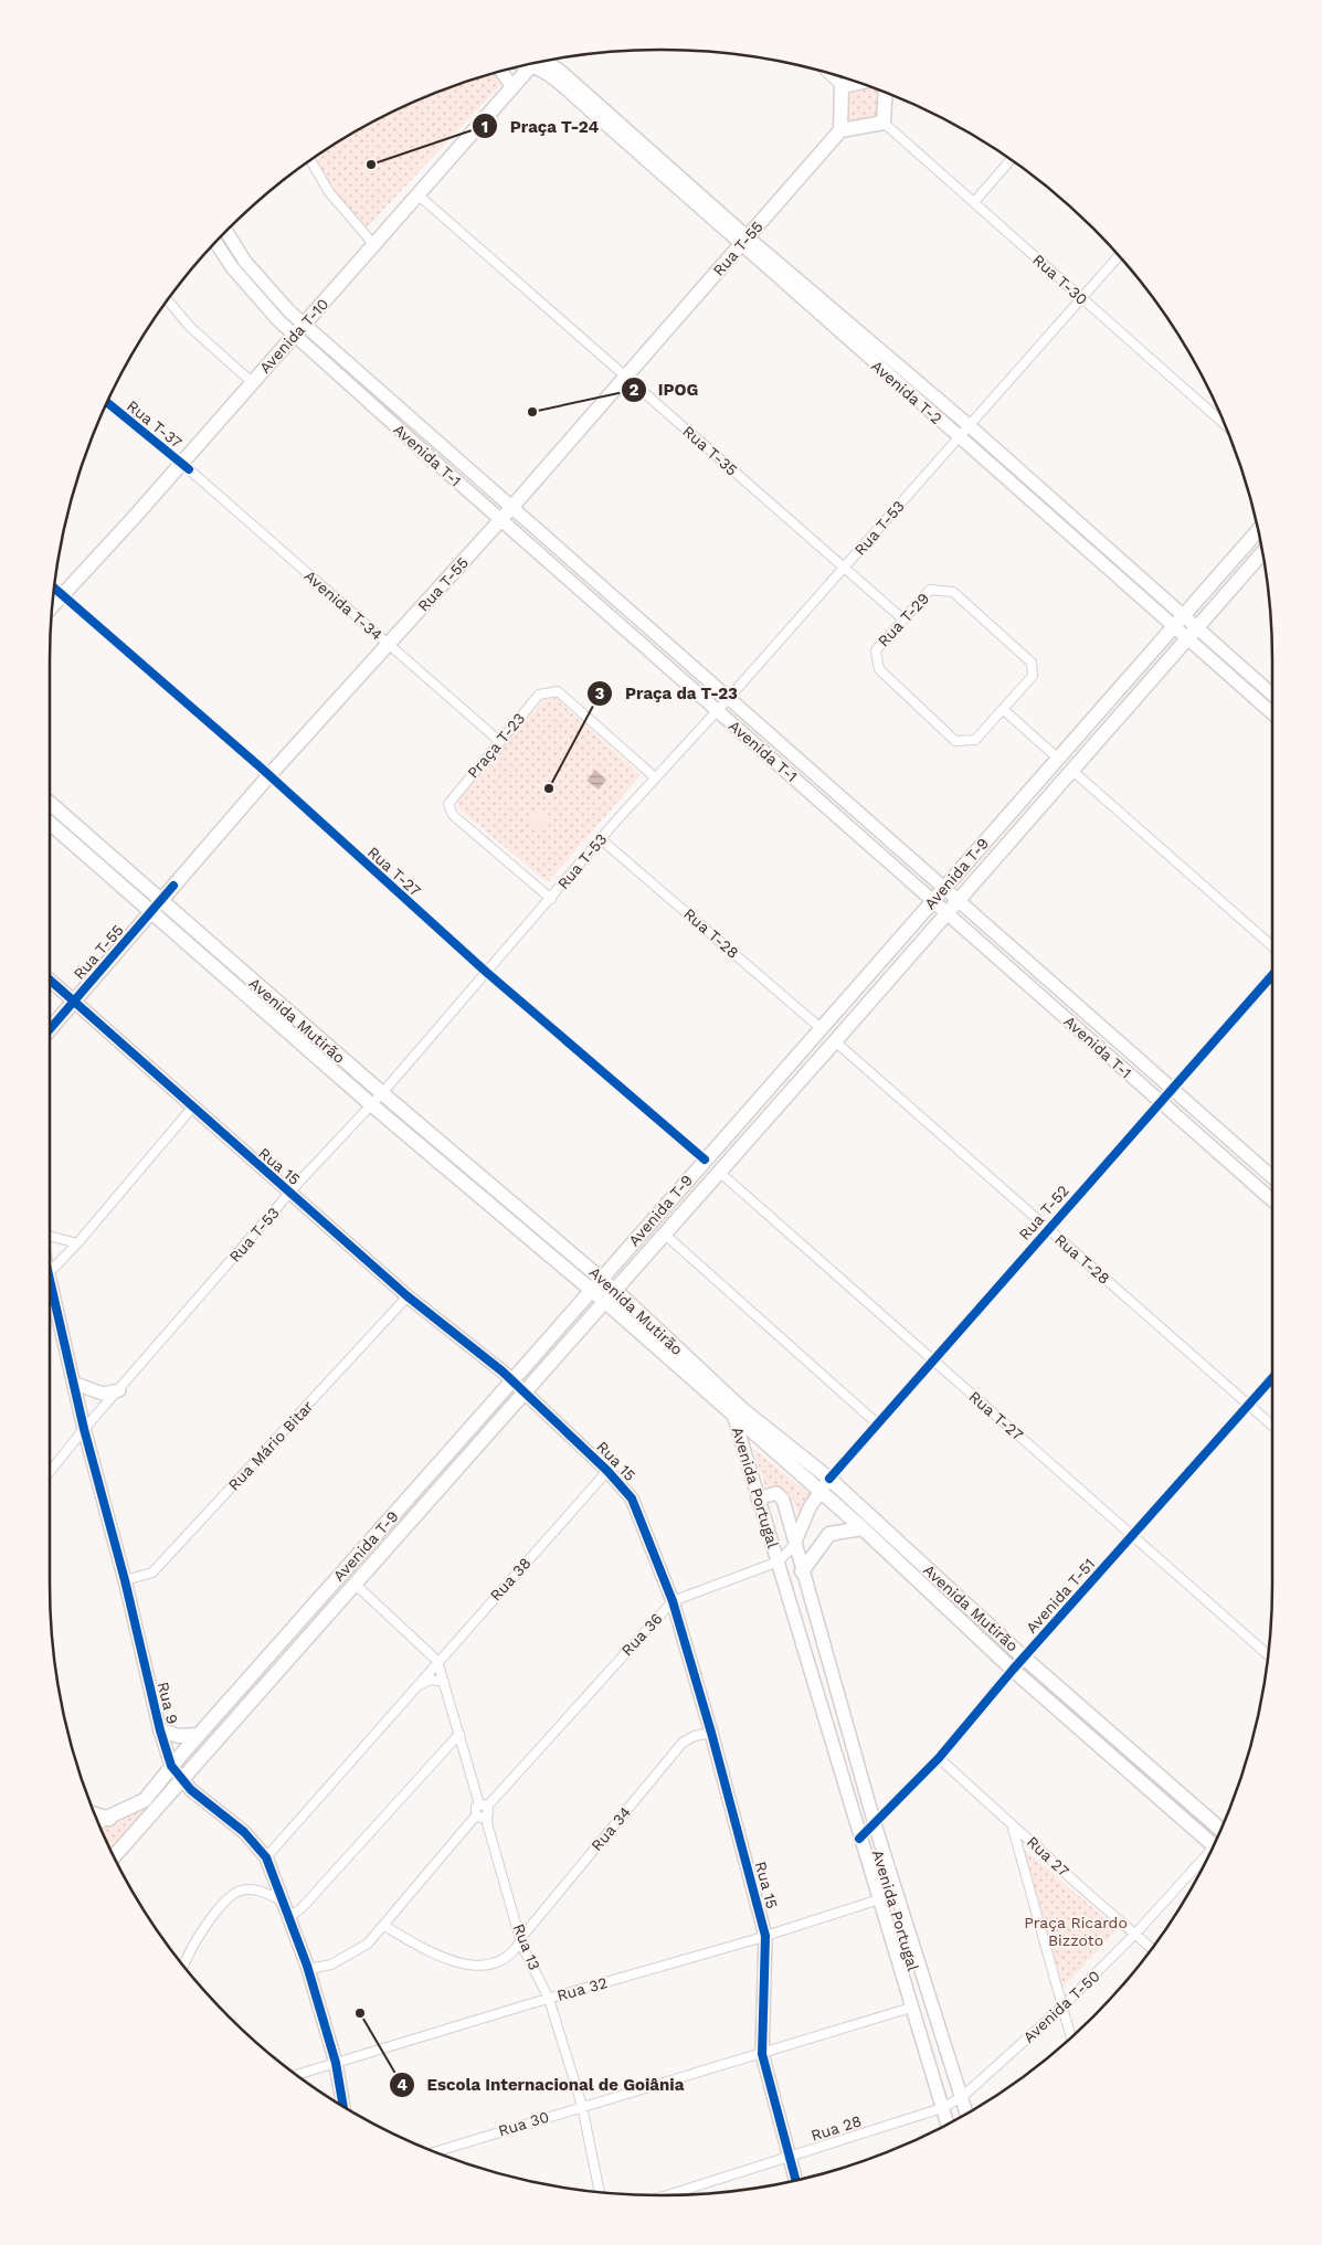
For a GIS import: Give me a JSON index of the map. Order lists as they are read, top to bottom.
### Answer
{
  "streets": {
    "main road": [
      "Rua T-55",
      "Avenida T-10",
      "Avenida T-2",
      "Avenida T-1",
      "Avenida T-9",
      "Avenida Mutirão",
      "Rua 15",
      "Avenida Portugal",
      "Rua 36",
      "Rua 9"
    ],
    "street": [
      "Rua T-30",
      "Rua T-37",
      "Rua T-35",
      "Rua T-53",
      "Avenida T-34",
      "Rua T-29",
      "Praça T-23",
      "Rua T-27",
      "Rua T-28",
      "Rua T-52",
      "Rua Mário Bitar",
      "Rua 38",
      "Avenida T-51",
      "Rua 34",
      "Rua 27",
      "Rua 13",
      "Rua 32",
      "Avenida T-50",
      "Rua 30",
      "Rua 28"
    ]
  },
  "crossings": [
    ["Rua T-55", "Avenida T-2"],
    ["Rua T-55", "Rua T-35"],
    ["Rua T-55", "Avenida T-1"],
    ["Rua T-55", "Avenida T-34"],
    ["Rua T-55", "Rua T-27"],
    ["Rua T-55", "Avenida Mutirão"],
    ["Rua T-55", "Rua 15"],
    ["Rua T-30", "Rua T-53"],
    ["Avenida T-10", "Rua T-37"],
    ["Avenida T-10", "Rua T-35"],
    ["Avenida T-10", "Avenida T-1"],
    ["Avenida T-10", "Avenida T-34"],
    ["Avenida T-10", "Rua T-27"],
    ["Avenida T-2", "Rua T-53"],
    ["Avenida T-2", "Avenida T-9"],
    ["Rua T-37", "Avenida T-34"],
    ["Rua T-35", "Rua T-53"],
    ["Rua T-35", "Rua T-29"],
    ["Avenida T-1", "Rua T-53"],
    ["Avenida T-1", "Avenida T-9"],
    ["Avenida T-1", "Rua T-52"],
    ["Rua T-53", "Praça T-23"],
    ["Rua T-53", "Rua T-27"],
    ["Rua T-53", "Rua T-28"],
    ["Rua T-53", "Avenida Mutirão"],
    ["Rua T-53", "Rua 15"],
    ["Rua T-53", "Rua 9"],
    ["Avenida T-34", "Praça T-23"],
    ["Rua T-27", "Avenida T-9"],
    ["Rua T-27", "Rua T-52"],
    ["Rua T-27", "Avenida T-51"],
    ["Avenida T-9", "Rua T-28"],
    ["Avenida T-9", "Avenida Mutirão"],
    ["Avenida T-9", "Rua 15"],
    ["Avenida T-9", "Rua 9"],
    ["Avenida T-9", "Rua 13"],
    ["Rua T-28", "Rua T-52"],
    ["Rua T-28", "Avenida T-51"],
    ["Avenida Mutirão", "Rua T-52"],
    ["Avenida Mutirão", "Avenida Portugal"],
    ["Avenida Mutirão", "Avenida T-51"],
    ["Avenida Mutirão", "Rua 36"],
    ["Rua 15", "Rua Mário Bitar"],
    ["Rua 15", "Rua 38"],
    ["Rua 15", "Rua 36"],
    ["Rua 15", "Rua 34"],
    ["Rua 15", "Rua 32"],
    ["Rua 15", "Rua 30"],
    ["Rua 15", "Rua 28"],
    ["Rua T-52", "Rua 36"],
    ["Rua Mário Bitar", "Rua 9"],
    ["Avenida Portugal", "Avenida T-51"],
    ["Avenida Portugal", "Rua 36"],
    ["Avenida Portugal", "Rua 32"],
    ["Avenida Portugal", "Avenida T-50"],
    ["Avenida Portugal", "Rua 30"],
    ["Avenida Portugal", "Rua 28"],
    ["Rua 38", "Rua 9"],
    ["Rua 38", "Rua 13"],
    ["Avenida T-51", "Rua 27"],
    ["Rua 36", "Rua 9"],
    ["Rua 36", "Rua 13"],
    ["Rua 9", "Rua 32"],
    ["Rua 34", "Rua 13"],
    ["Rua 27", "Avenida T-50"],
    ["Rua 13", "Rua 32"],
    ["Rua 13", "Rua 30"],
    ["Avenida T-50", "Rua 28"]
  ],
  "parks": ["Praça Ricardo Bizzoto"],
  "places": [
    "Praça T-24",
    "IPOG",
    "Praça da T-23",
    "Escola Internacional de Goiânia"
  ]
}
